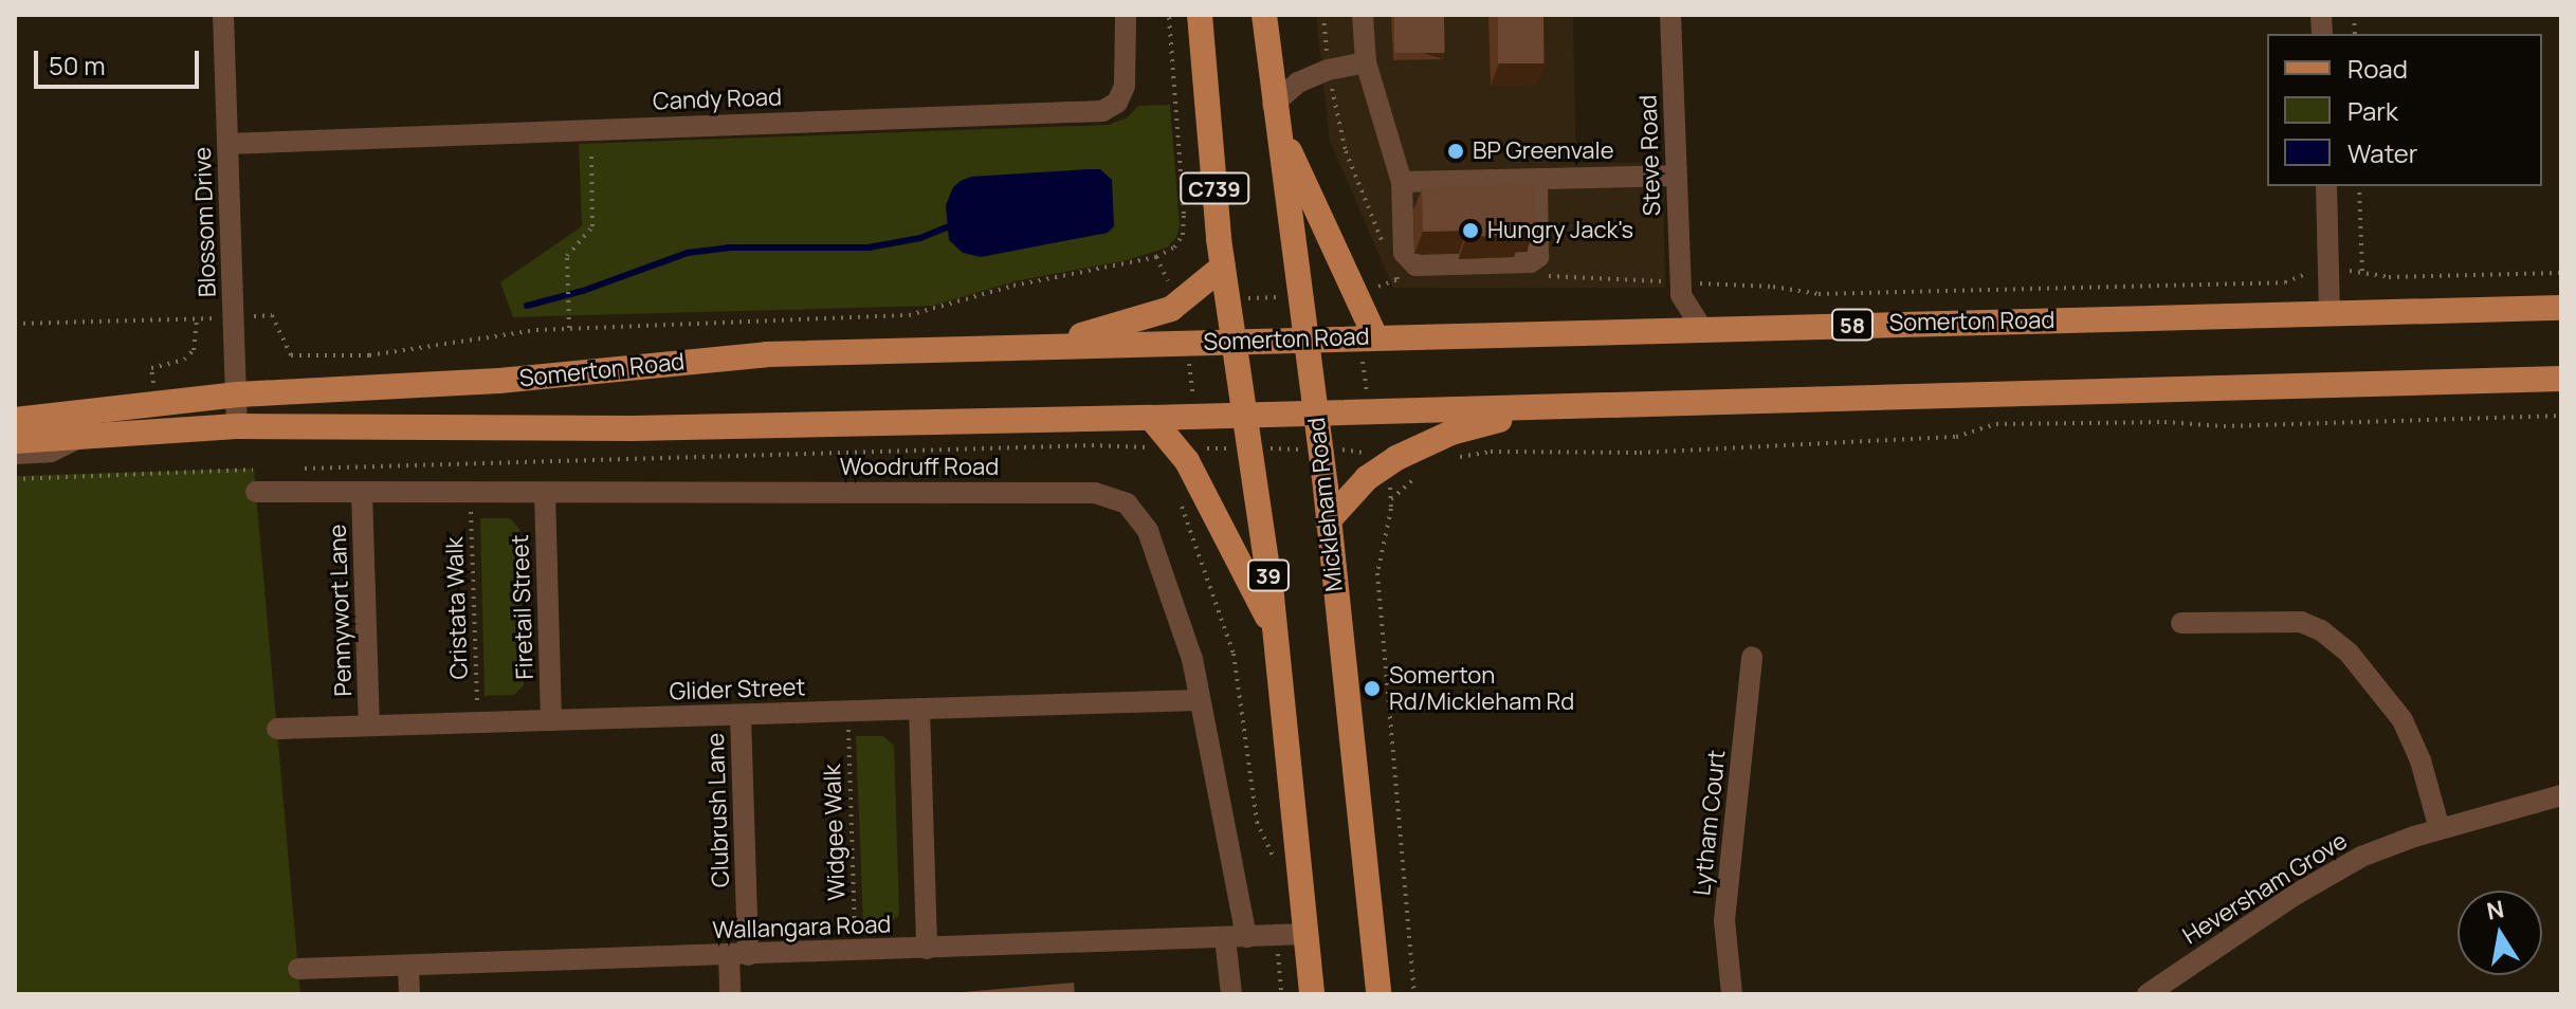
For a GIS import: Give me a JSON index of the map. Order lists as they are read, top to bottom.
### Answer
{
  "streets": {
    "main road": [
      "C739",
      "Somerton Road",
      "58",
      "Mickleham Road",
      "39"
    ],
    "street": [
      "Candy Road",
      "Steve Road",
      "Blossom Drive",
      "Woodruff Road",
      "Firetail Street",
      "Pennywort Lane",
      "Glider Street",
      "Clubrush Lane",
      "Lytham Court",
      "Heversham Grove",
      "Wallangara Road"
    ],
    "path": ["Cristata Walk", "Widgee Walk"]
  },
  "crossings": [
    ["Candy Road", "Blossom Drive"],
    ["C739", "Somerton Road"],
    ["C739", "39"],
    ["Blossom Drive", "Somerton Road"],
    ["Somerton Road", "Mickleham Road"],
    ["Somerton Road", "39"],
    ["Woodruff Road", "Firetail Street"],
    ["Woodruff Road", "Cristata Walk"],
    ["Woodruff Road", "Pennywort Lane"],
    ["Woodruff Road", "Glider Street"],
    ["Woodruff Road", "Wallangara Road"],
    ["39", "Wallangara Road"],
    ["Firetail Street", "Glider Street"],
    ["Cristata Walk", "Glider Street"],
    ["Pennywort Lane", "Glider Street"],
    ["Glider Street", "Clubrush Lane"],
    ["Glider Street", "Widgee Walk"],
    ["Clubrush Lane", "Wallangara Road"],
    ["Widgee Walk", "Wallangara Road"]
  ],
  "places": ["BP Greenvale", "Hungry Jack's", "Somerton Rd/Mickleham Rd"],
  "legend": ["Road", "Park", "Water"],
  "scale_bar": "50 m",
  "north": "top"
}
